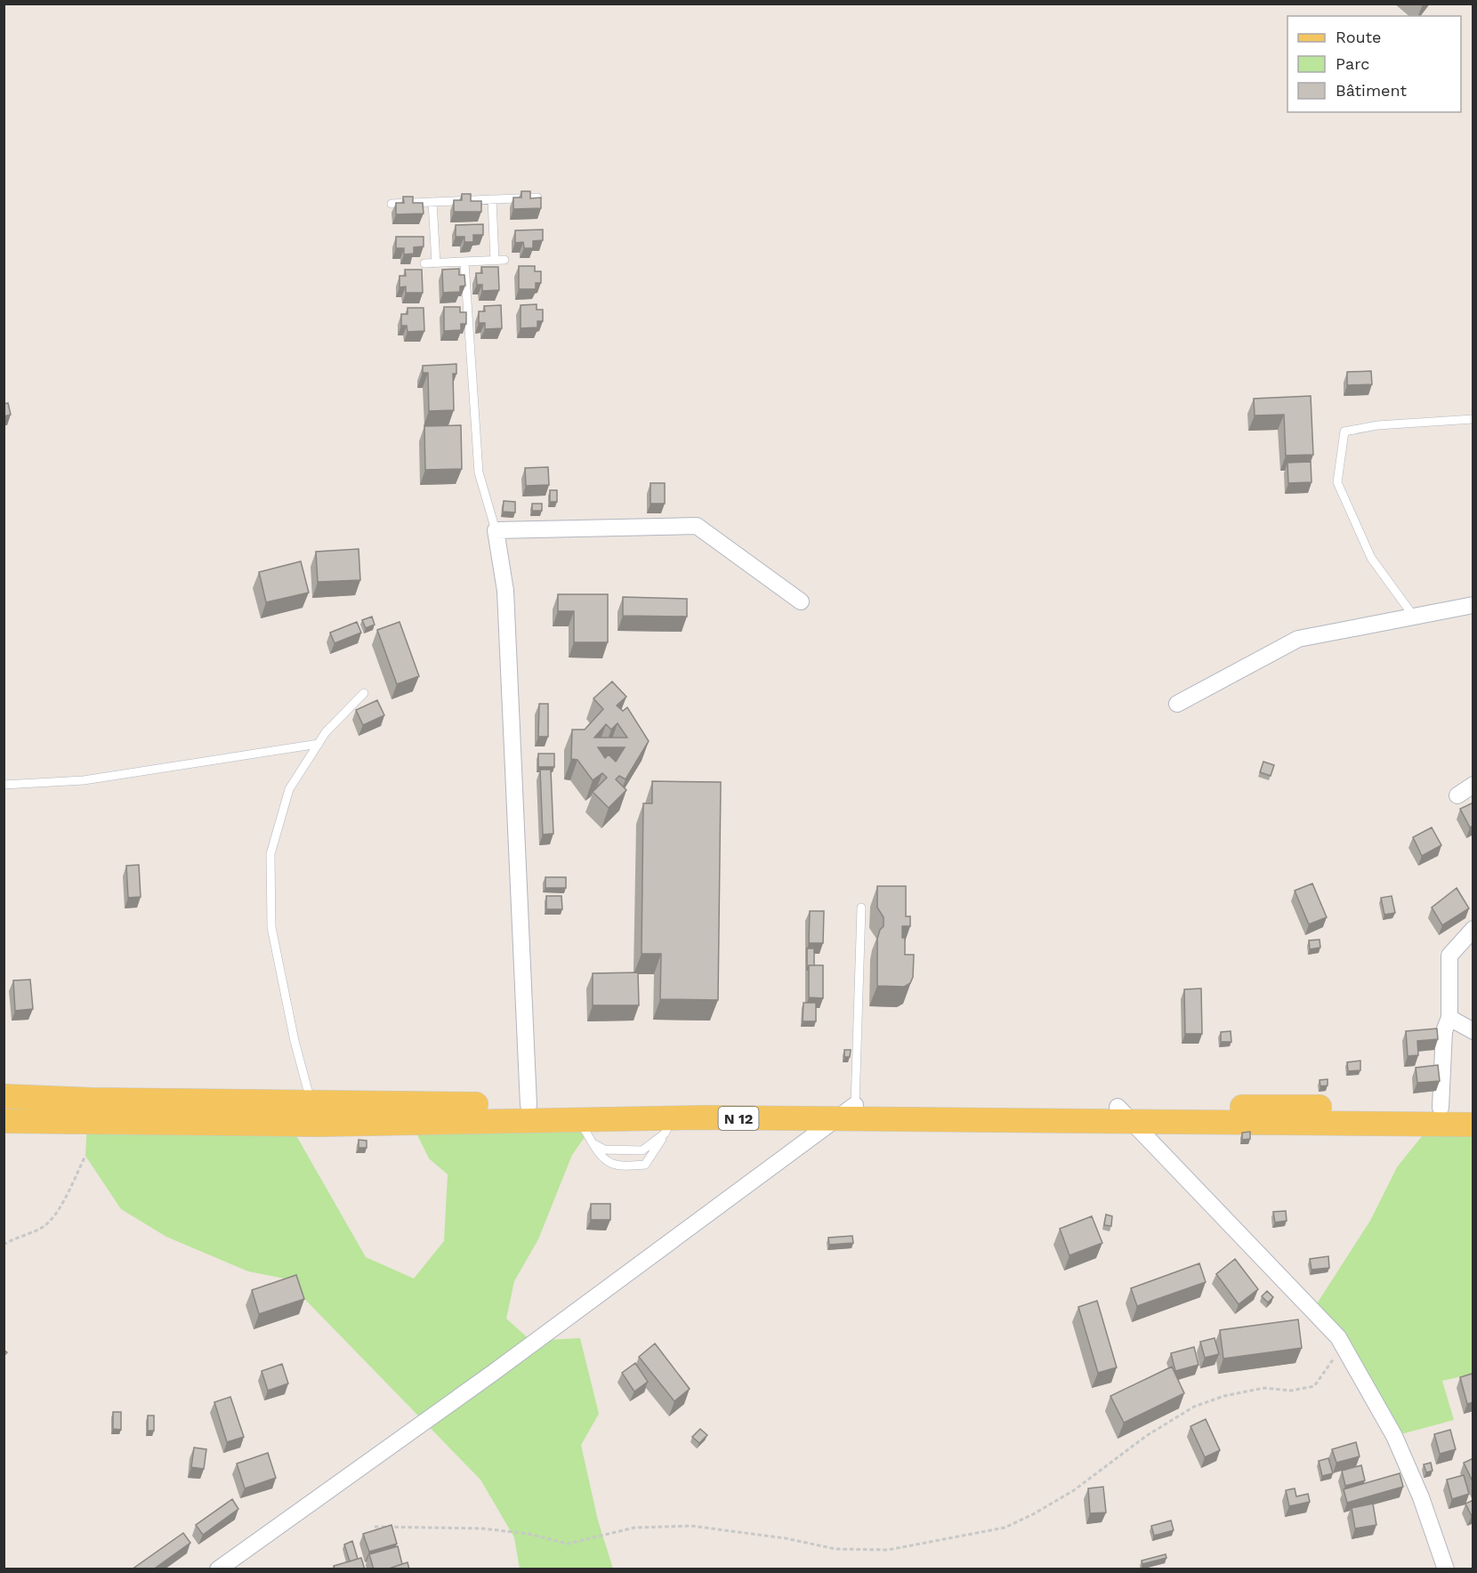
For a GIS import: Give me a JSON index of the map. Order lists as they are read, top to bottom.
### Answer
{
  "streets": {
    "main road": ["N 12"]
  },
  "legend": ["Route", "Parc", "Bâtiment"]
}
